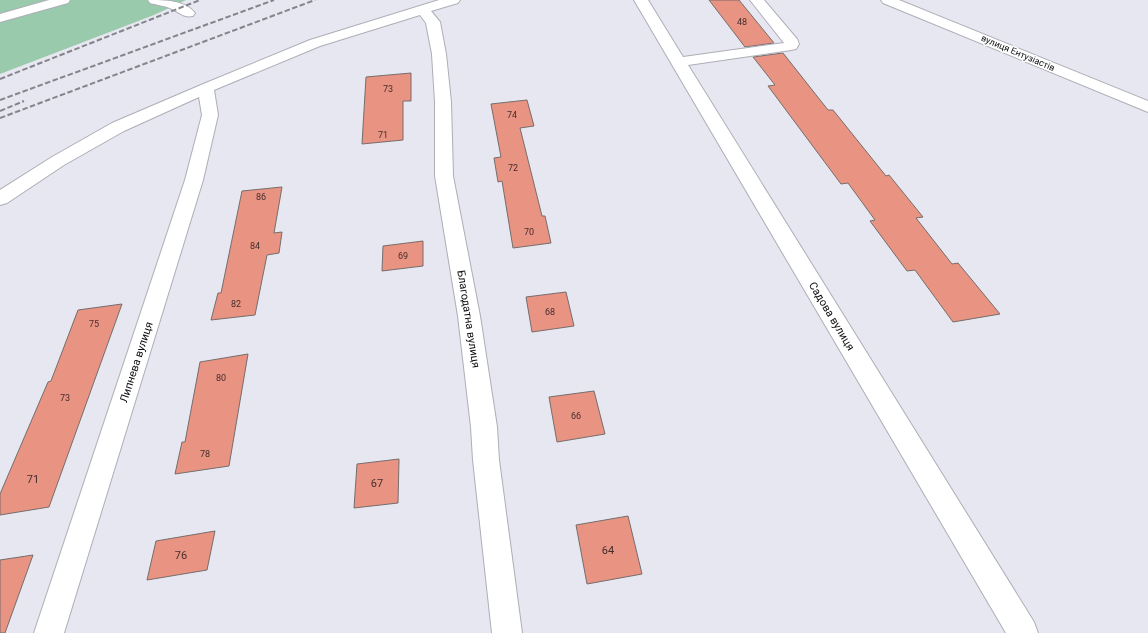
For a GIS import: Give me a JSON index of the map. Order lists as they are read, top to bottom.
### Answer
{
  "streets": {
    "street": [
      "вулиця Ентузіастів",
      "Садова вулиця",
      "Благодатна вулиця",
      "Липнева вулиця"
    ]
  },
  "house_numbers": [
    "48",
    "73",
    "74",
    "71",
    "72",
    "86",
    "70",
    "84",
    "69",
    "82",
    "68",
    "75",
    "80",
    "73",
    "66",
    "78",
    "71",
    "67",
    "64",
    "76"
  ]
}
